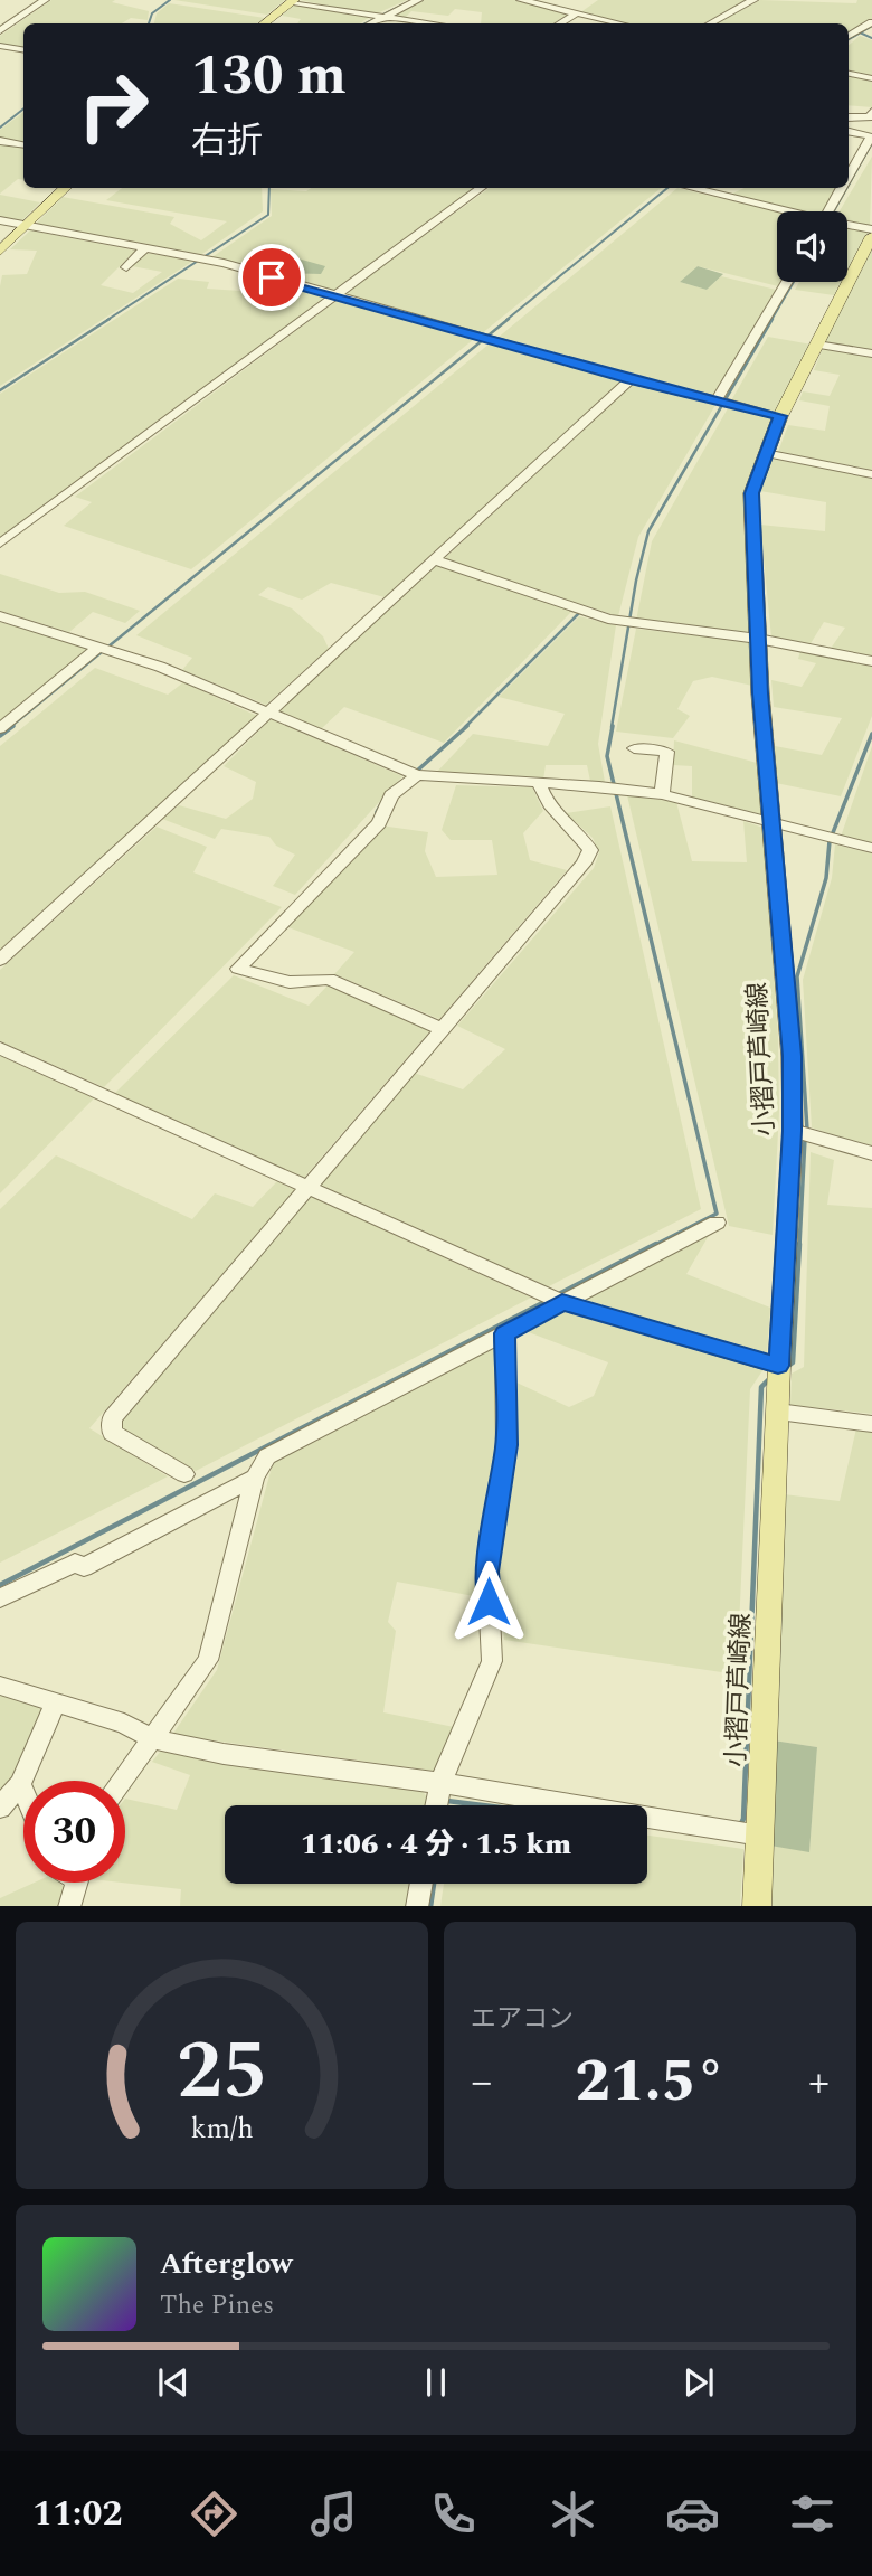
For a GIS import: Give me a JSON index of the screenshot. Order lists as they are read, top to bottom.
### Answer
{
  "streets": {
    "main road": ["小摺戸芦崎線"]
  },
  "page": {
    "turn": ["130 m", "右折"],
    "limit": "30",
    "trip": "11:06 · 4 分 · 1.5 km",
    "tile": "エアコン",
    "heat": ["−", "21.5°", "+"],
    "song": ["Afterglow", "The Pines"],
    "tabs": "11:02",
    "gauge": ["25", "km/h"]
  }
}
